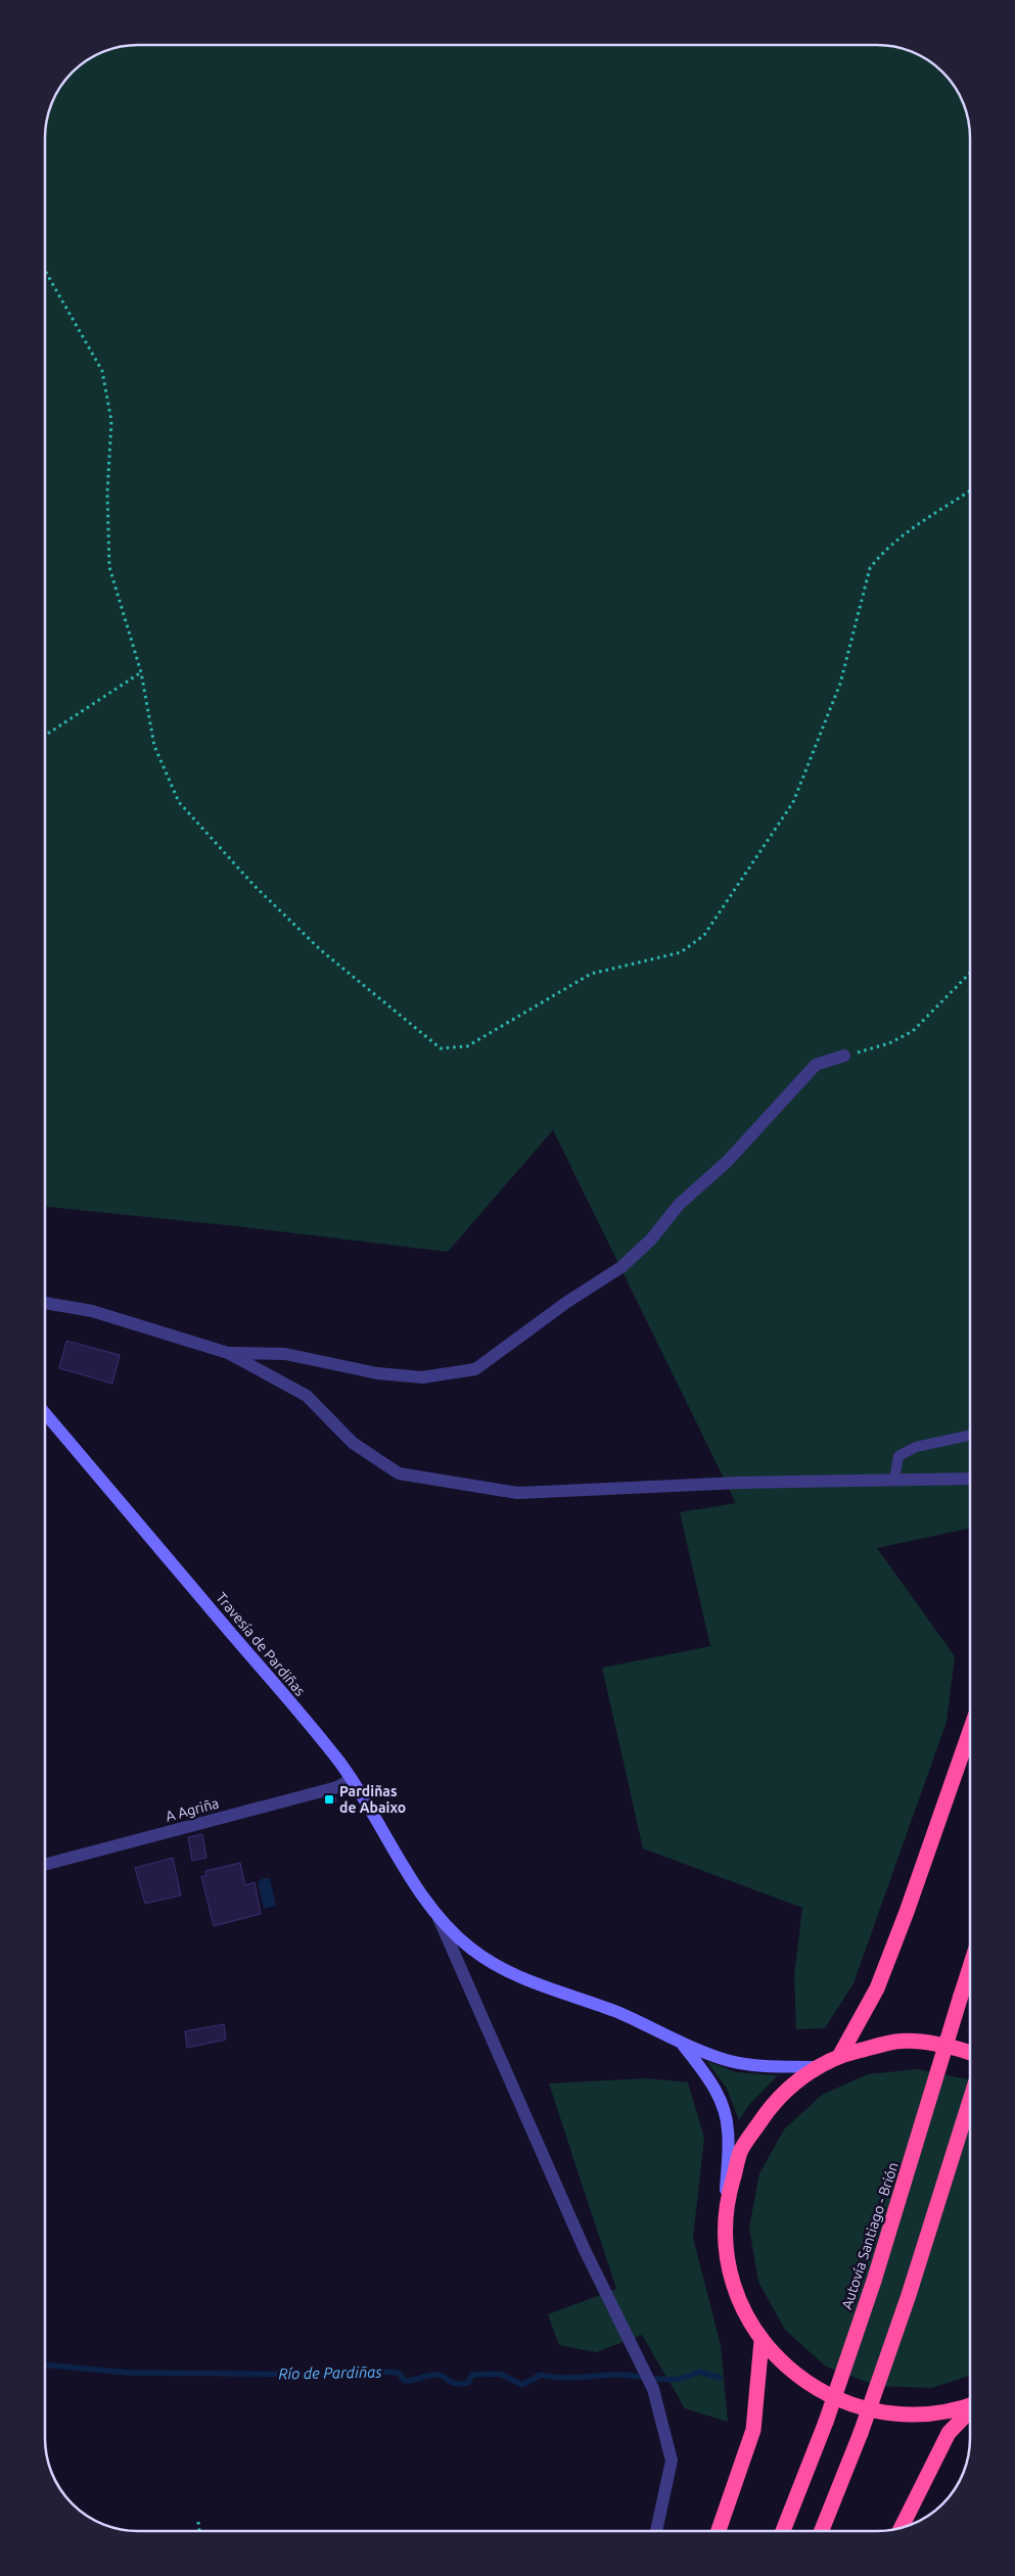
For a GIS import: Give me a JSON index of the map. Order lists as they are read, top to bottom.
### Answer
{
  "streets": {
    "highway": ["Autovía Santiago - Brión"],
    "street": ["Travesía de Pardiñas", "A Agriña"]
  },
  "crossings": [
    ["Travesía de Pardiñas", "A Agriña"]
  ],
  "water": ["Río de Pardiñas"],
  "places": {
    "transit": ["Pardiñas de Abaixo"]
  }
}
